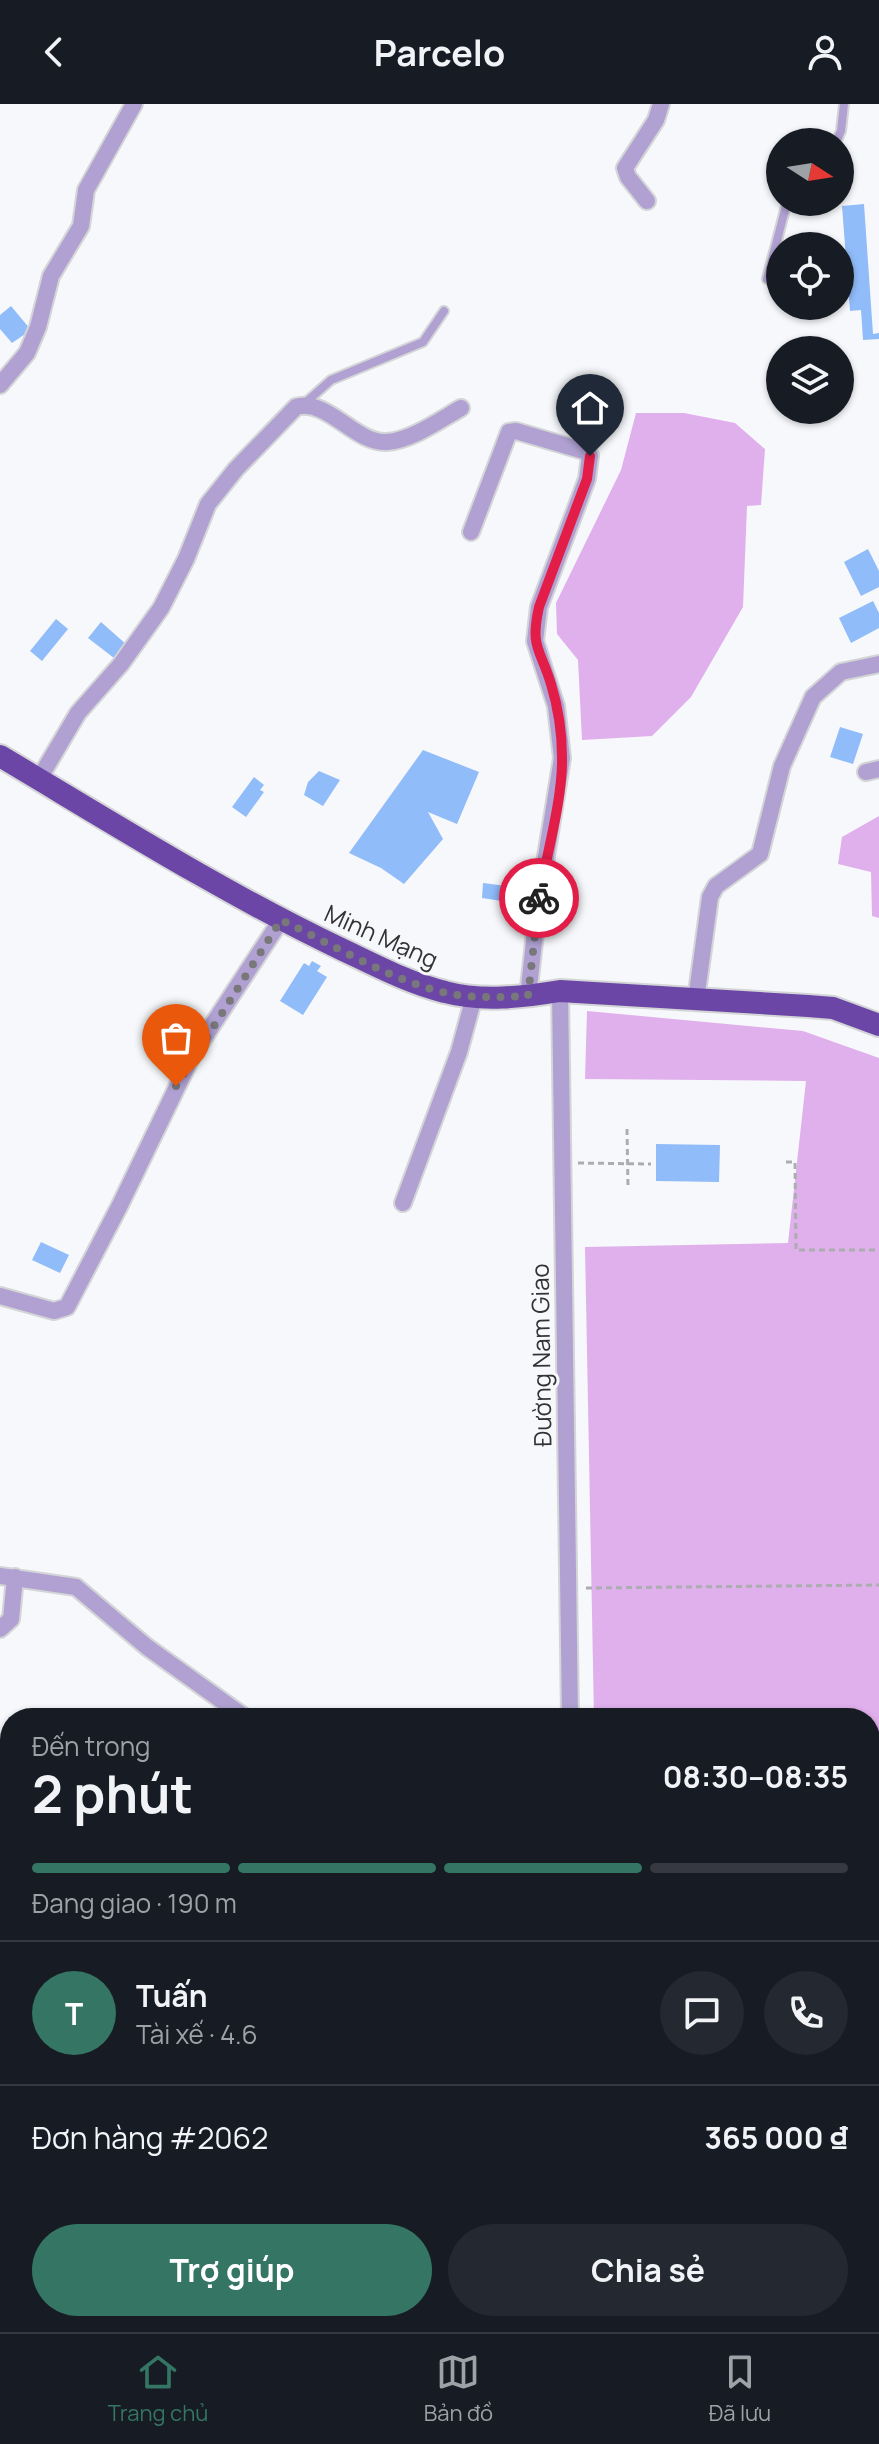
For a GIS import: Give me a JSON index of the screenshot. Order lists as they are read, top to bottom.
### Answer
{
  "streets": {
    "highway": ["Minh Mạng"],
    "street": ["Đường Nam Giao"]
  },
  "crossings": [
    ["Minh Mạng", "Đường Nam Giao"]
  ],
  "north": "right",
  "page": {
    "header": "Parcelo",
    "heading": ["2 phút", "Đến trong", "08:30–08:35"],
    "panel": [
      "Tuấn",
      "Tài xế · 4.6",
      "Đơn hàng #2062",
      "365 000 ₫"
    ],
    "bar": "Đang giao · 190 m",
    "round": "T",
    "buttons": ["Trợ giúp", "Chia sẻ"],
    "tabs": ["Trang chủ", "Bản đồ", "Đã lưu"]
  }
}
